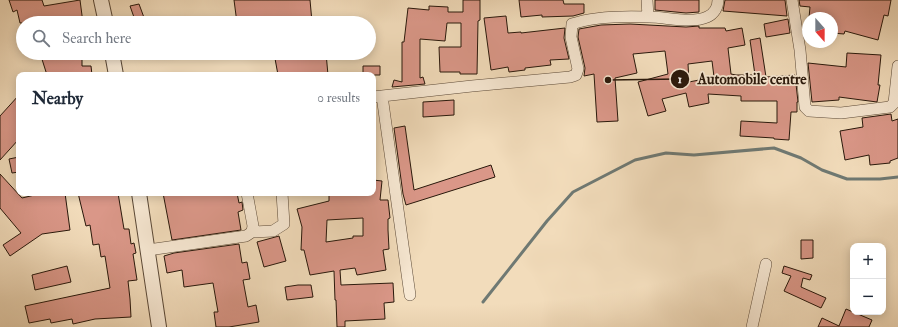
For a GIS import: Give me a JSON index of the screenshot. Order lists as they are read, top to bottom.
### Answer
{
  "places": ["Automobile centre"],
  "north": "bottom",
  "page": {
    "search": "Search here",
    "heading": ["Nearby", "0 results"],
    "map_buttons": ["+", "−"]
  }
}
